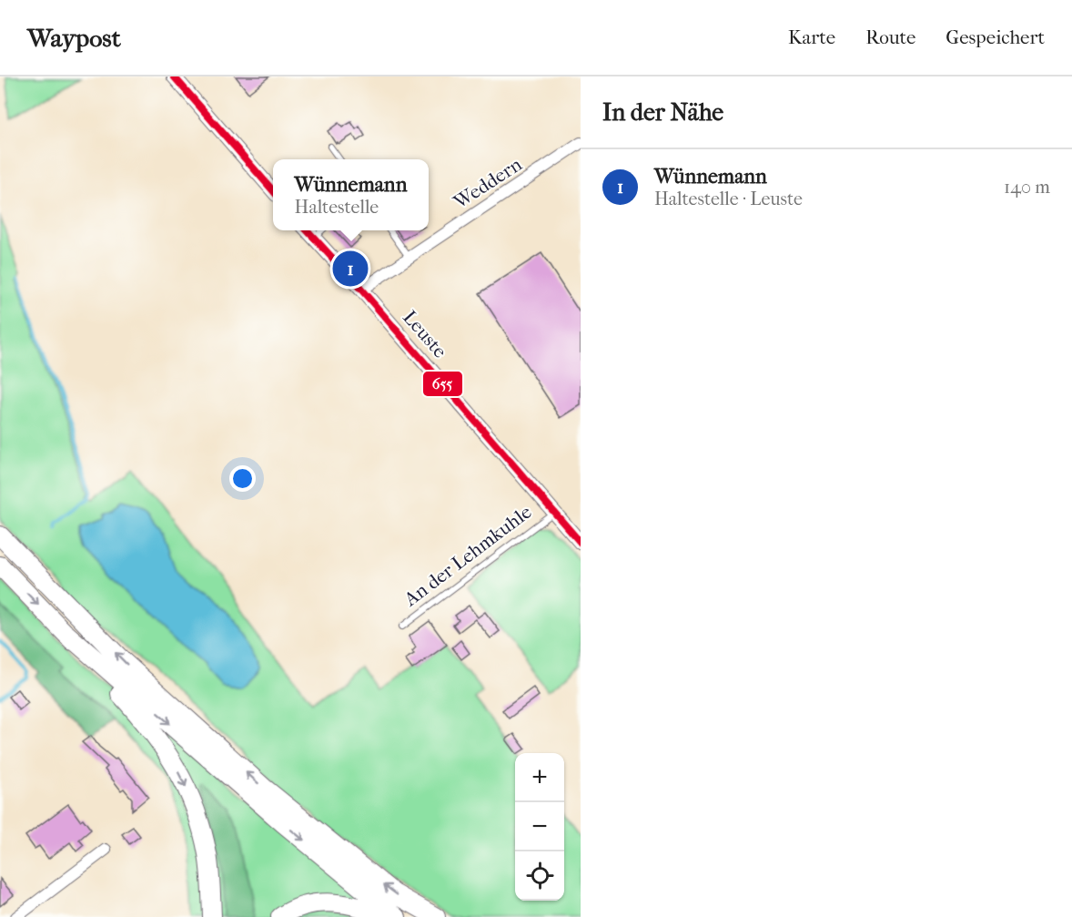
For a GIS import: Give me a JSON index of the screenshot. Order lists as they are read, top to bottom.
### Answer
{
  "streets": {
    "street": ["Weddern", "Leuste"],
    "lane": ["An der Lehmkuhle"]
  },
  "crossings": [
    ["Weddern", "Leuste"],
    ["Leuste", "An der Lehmkuhle"]
  ],
  "lines": ["transit line 655"],
  "page": {
    "header": "Waypost",
    "nav": ["Karte", "Route", "Gespeichert"],
    "heading": "In der Nähe",
    "list": [
      {
        "mark": "1",
        "name": "Wünnemann",
        "note": "Haltestelle · Leuste",
        "value": "140 m"
      }
    ],
    "popup": ["Wünnemann", "Haltestelle"],
    "pins": "1",
    "map_buttons": ["+", "−"]
  }
}
